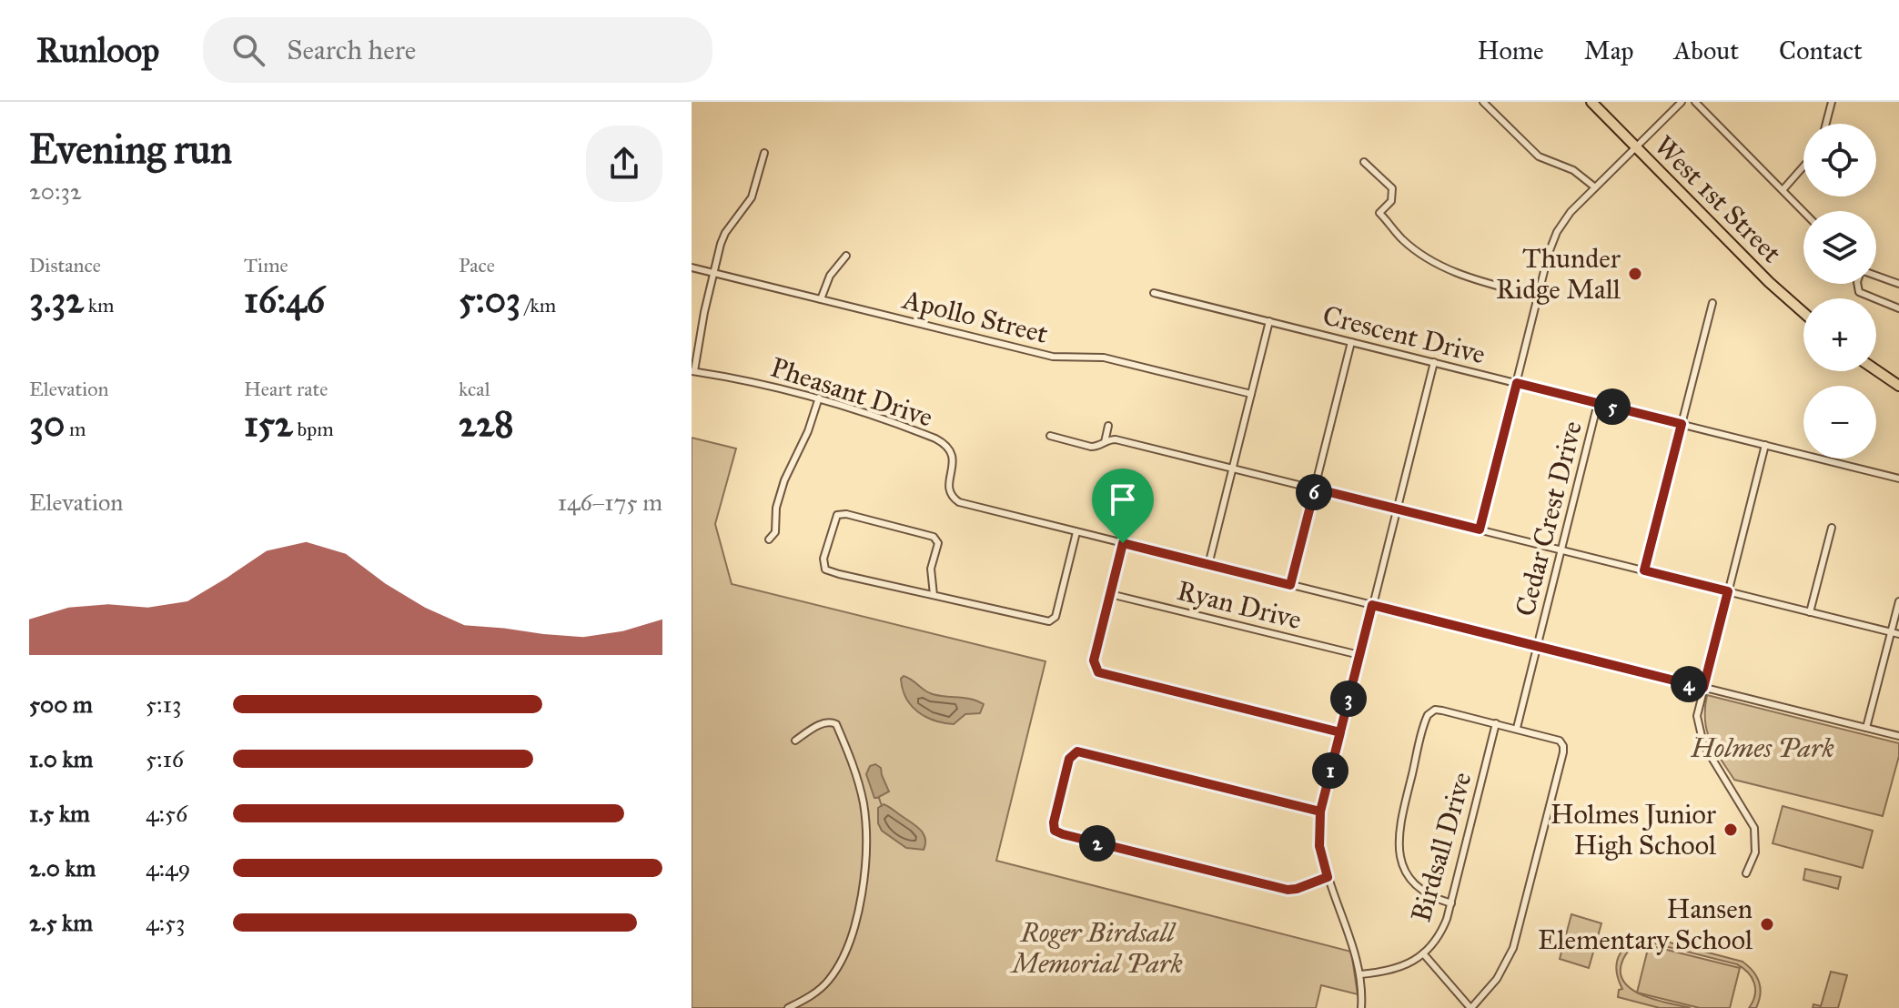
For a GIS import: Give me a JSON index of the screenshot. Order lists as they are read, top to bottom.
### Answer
{
  "streets": {
    "main road": ["West 1st Street"],
    "street": [
      "Apollo Street",
      "Crescent Drive",
      "Pheasant Drive",
      "Cedar Crest Drive",
      "Ryan Drive",
      "Birdsall Drive"
    ]
  },
  "crossings": [
    ["Crescent Drive", "Cedar Crest Drive"]
  ],
  "parks": ["Holmes Park", "Roger Birdsall Memorial Park"],
  "places": ["Thunder Ridge Mall", "Holmes Junior High School", "Hansen Elementary School"],
  "page": {
    "header": "Runloop",
    "search": "Search here",
    "nav": [
      "Home",
      "Map",
      "About",
      "Contact"
    ],
    "heading": ["Evening run", "20:32"],
    "map_buttons": ["+", "−"],
    "stats": [
      ["Distance", "3.32 km"],
      ["Time", "16:46"],
      ["Pace", "5:03 /km"],
      ["Elevation", "30 m"],
      ["Heart rate", "152 bpm"],
      ["kcal", "228"]
    ],
    "pins": [
      "5",
      "6",
      "4",
      "3",
      "1",
      "2"
    ],
    "chart": ["Elevation", "146–175 m"],
    "list": [
      {
        "name": "500 m",
        "note": "5:13"
      },
      {
        "name": "1.0 km",
        "note": "5:16"
      },
      {
        "name": "1.5 km",
        "note": "4:56"
      },
      {
        "name": "2.0 km",
        "note": "4:49"
      },
      {
        "name": "2.5 km",
        "note": "4:53"
      }
    ]
  }
}
